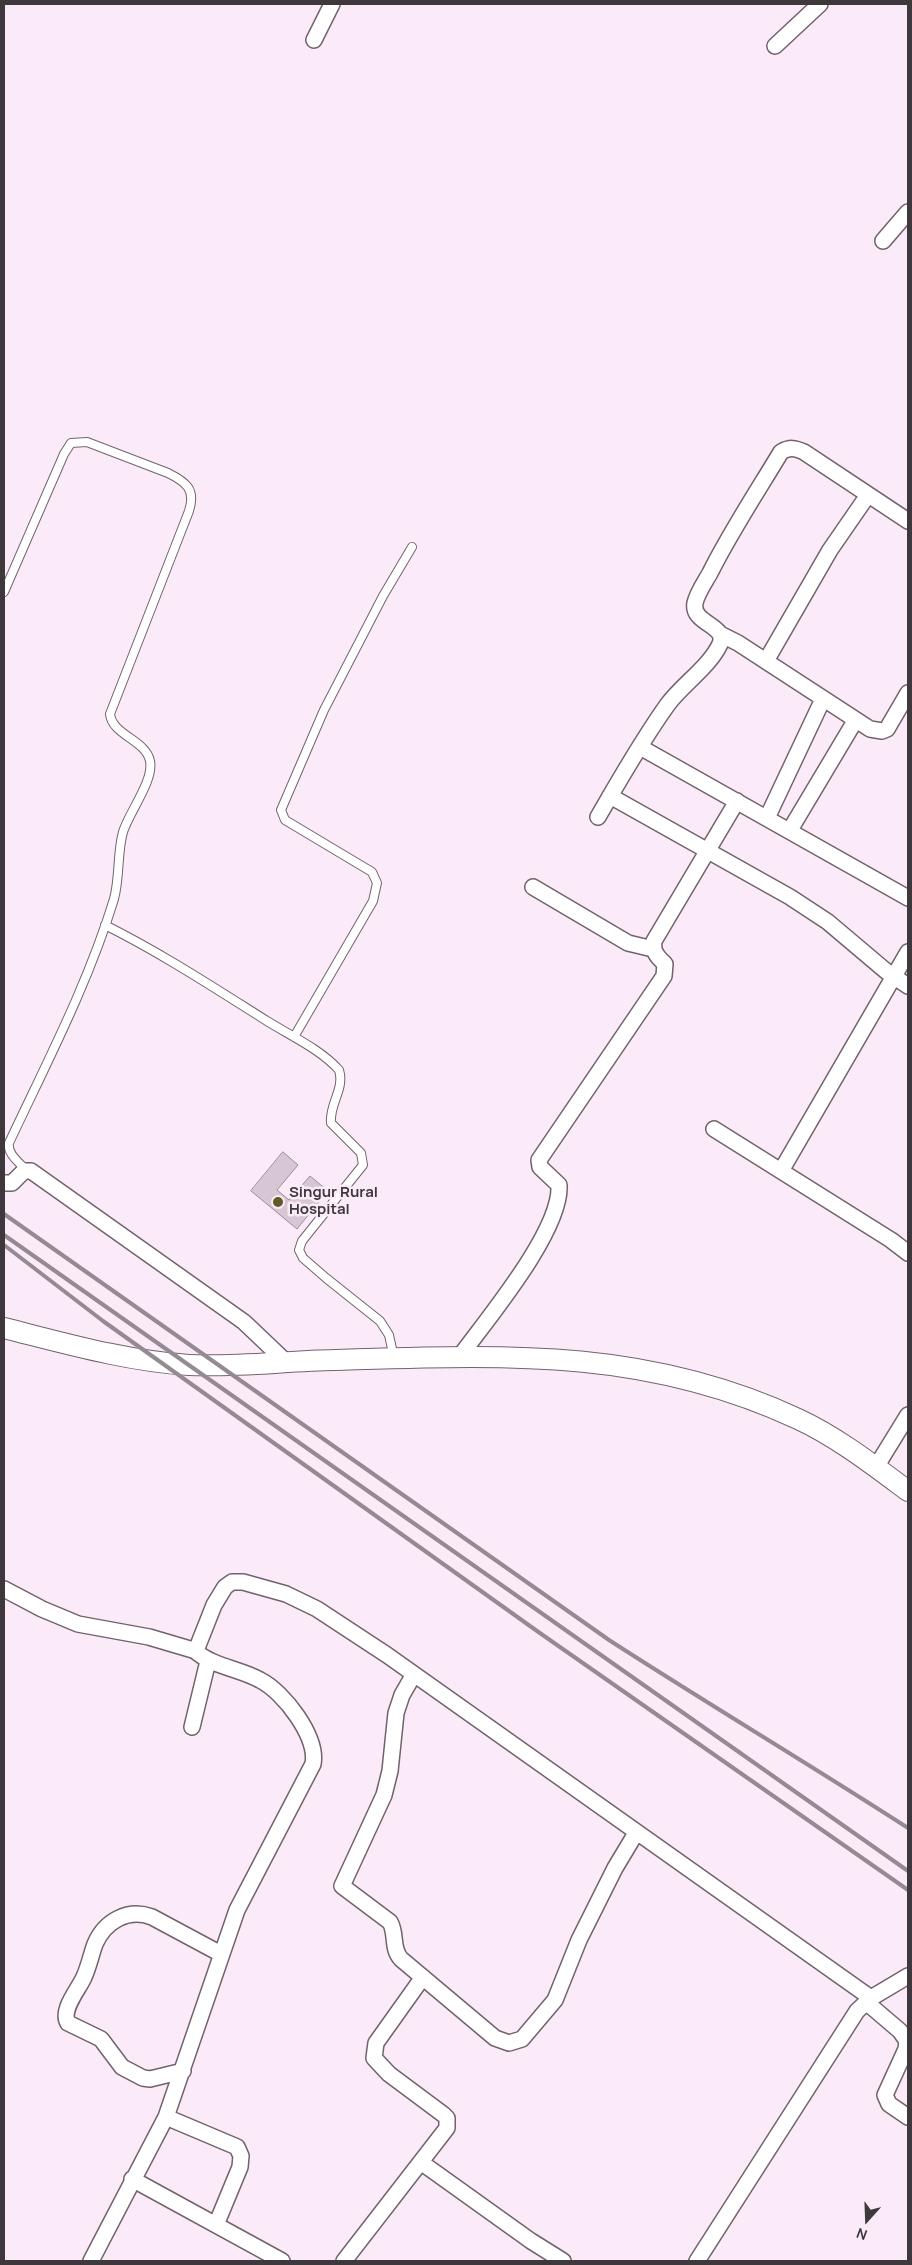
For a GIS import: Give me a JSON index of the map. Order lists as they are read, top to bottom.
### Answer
{
  "places": ["Singur Rural Hospital"],
  "north": "bottom"
}
